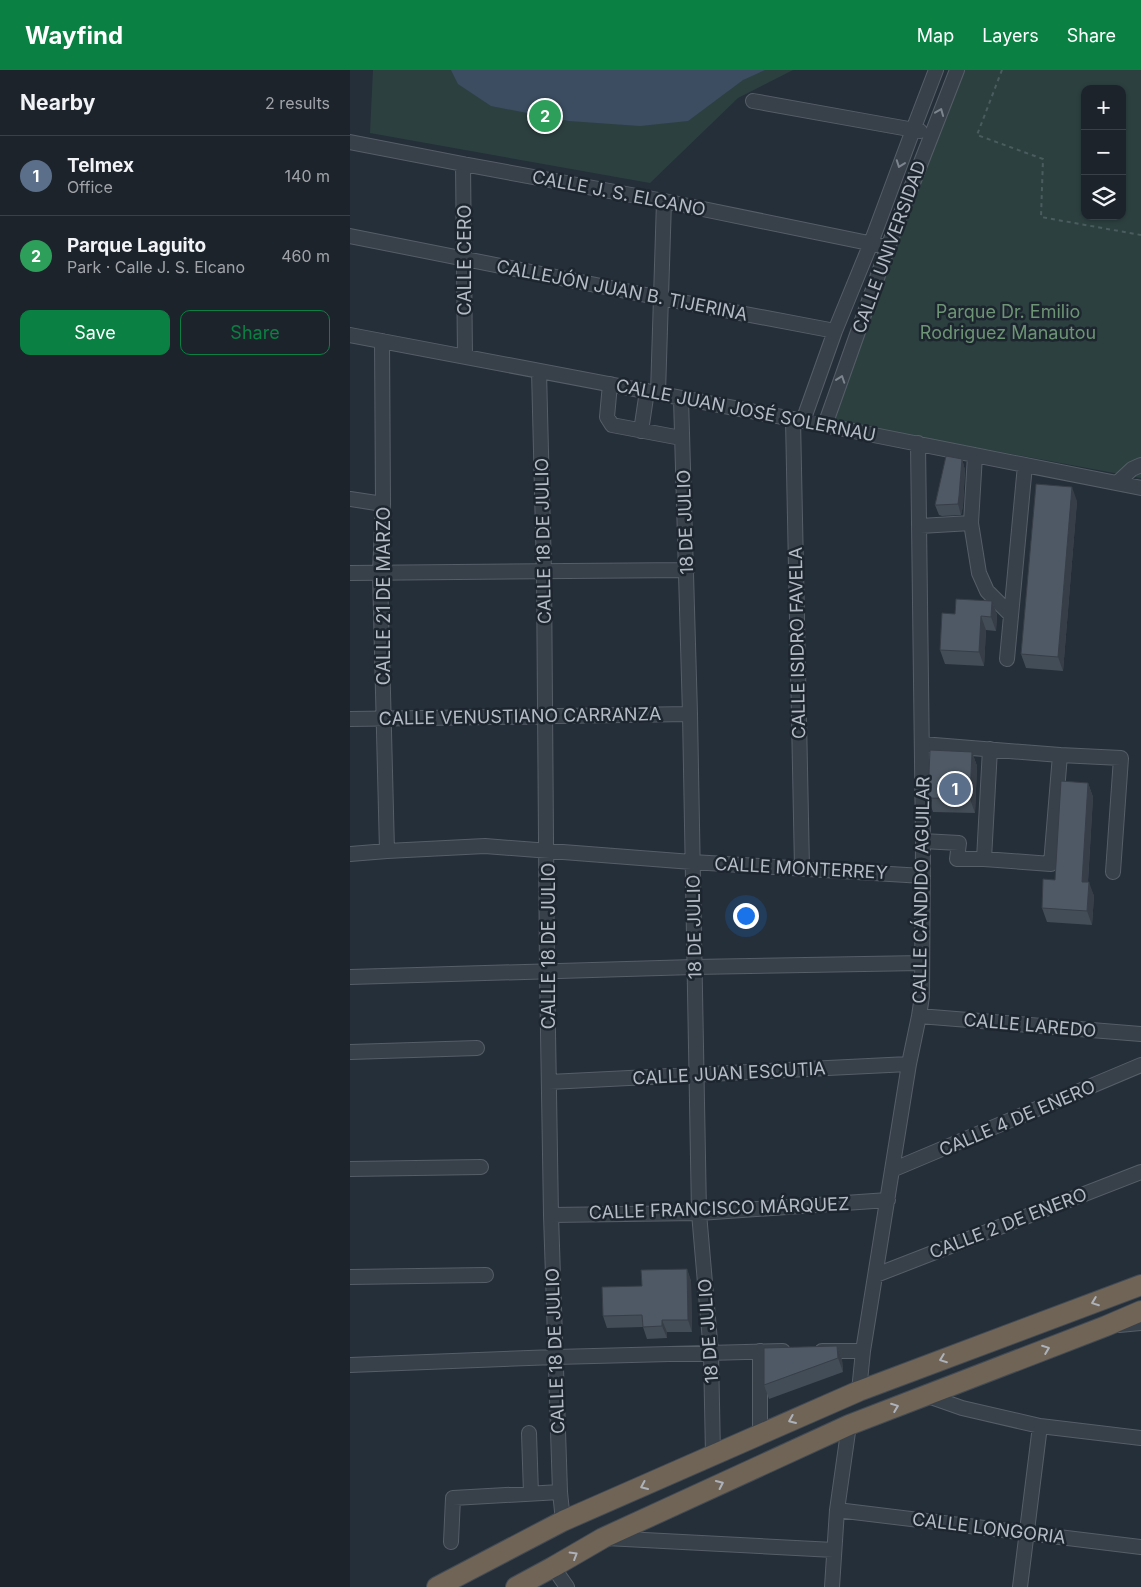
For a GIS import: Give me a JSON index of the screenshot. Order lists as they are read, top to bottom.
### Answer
{
  "streets": {
    "street": [
      "CALLE J. S. ELCANO",
      "CALLE UNIVERSIDAD",
      "CALLE CERO",
      "CALLEJÓN JUAN B. TIJERINA",
      "CALLE JUAN JOSÉ SOLERNAU",
      "18 DE JULIO",
      "CALLE 18 DE JULIO",
      "CALLE 21 DE MARZO",
      "CALLE ISIDRO FAVELA",
      "CALLE VENUSTIANO CARRANZA",
      "CALLE MONTERREY",
      "CALLE CÁNDIDO AGUILAR",
      "CALLE LAREDO",
      "CALLE JUAN ESCUTIA",
      "CALLE 4 DE ENERO",
      "CALLE FRANCISCO MÁRQUEZ",
      "CALLE 2 DE ENERO",
      "CALLE LONGORIA"
    ]
  },
  "crossings": [
    ["CALLE J. S. ELCANO", "CALLE UNIVERSIDAD"],
    ["CALLE J. S. ELCANO", "CALLE CERO"],
    ["CALLE UNIVERSIDAD", "CALLEJÓN JUAN B. TIJERINA"],
    ["CALLE UNIVERSIDAD", "CALLE JUAN JOSÉ SOLERNAU"],
    ["CALLE UNIVERSIDAD", "CALLE ISIDRO FAVELA"],
    ["CALLE CERO", "CALLEJÓN JUAN B. TIJERINA"],
    ["CALLE CERO", "CALLE JUAN JOSÉ SOLERNAU"],
    ["CALLE JUAN JOSÉ SOLERNAU", "18 DE JULIO"],
    ["CALLE JUAN JOSÉ SOLERNAU", "CALLE 18 DE JULIO"],
    ["CALLE JUAN JOSÉ SOLERNAU", "CALLE 21 DE MARZO"],
    ["CALLE JUAN JOSÉ SOLERNAU", "CALLE ISIDRO FAVELA"],
    ["CALLE JUAN JOSÉ SOLERNAU", "CALLE CÁNDIDO AGUILAR"],
    ["18 DE JULIO", "CALLE VENUSTIANO CARRANZA"],
    ["18 DE JULIO", "CALLE MONTERREY"],
    ["18 DE JULIO", "CALLE JUAN ESCUTIA"],
    ["18 DE JULIO", "CALLE FRANCISCO MÁRQUEZ"],
    ["CALLE 18 DE JULIO", "CALLE VENUSTIANO CARRANZA"],
    ["CALLE 18 DE JULIO", "CALLE MONTERREY"],
    ["CALLE 18 DE JULIO", "CALLE JUAN ESCUTIA"],
    ["CALLE 18 DE JULIO", "CALLE FRANCISCO MÁRQUEZ"],
    ["CALLE 21 DE MARZO", "CALLE VENUSTIANO CARRANZA"],
    ["CALLE 21 DE MARZO", "CALLE MONTERREY"],
    ["CALLE ISIDRO FAVELA", "CALLE MONTERREY"],
    ["CALLE MONTERREY", "CALLE CÁNDIDO AGUILAR"],
    ["CALLE CÁNDIDO AGUILAR", "CALLE LAREDO"],
    ["CALLE CÁNDIDO AGUILAR", "CALLE JUAN ESCUTIA"],
    ["CALLE CÁNDIDO AGUILAR", "CALLE 4 DE ENERO"],
    ["CALLE CÁNDIDO AGUILAR", "CALLE FRANCISCO MÁRQUEZ"],
    ["CALLE CÁNDIDO AGUILAR", "CALLE 2 DE ENERO"]
  ],
  "parks": ["Parque Dr. Emilio Rodriguez Manautou"],
  "page": {
    "header": "Wayfind",
    "nav": ["Map", "Layers", "Share"],
    "heading": ["Nearby", "2 results"],
    "map_buttons": ["+", "−"],
    "pins": ["2", "1"],
    "list": [
      {
        "mark": "1",
        "name": "Telmex",
        "note": "Office",
        "value": "140 m"
      },
      {
        "mark": "2",
        "name": "Parque Laguito",
        "note": "Park · Calle J. S. Elcano",
        "value": "460 m"
      }
    ],
    "buttons": ["Save", "Share"]
  }
}
